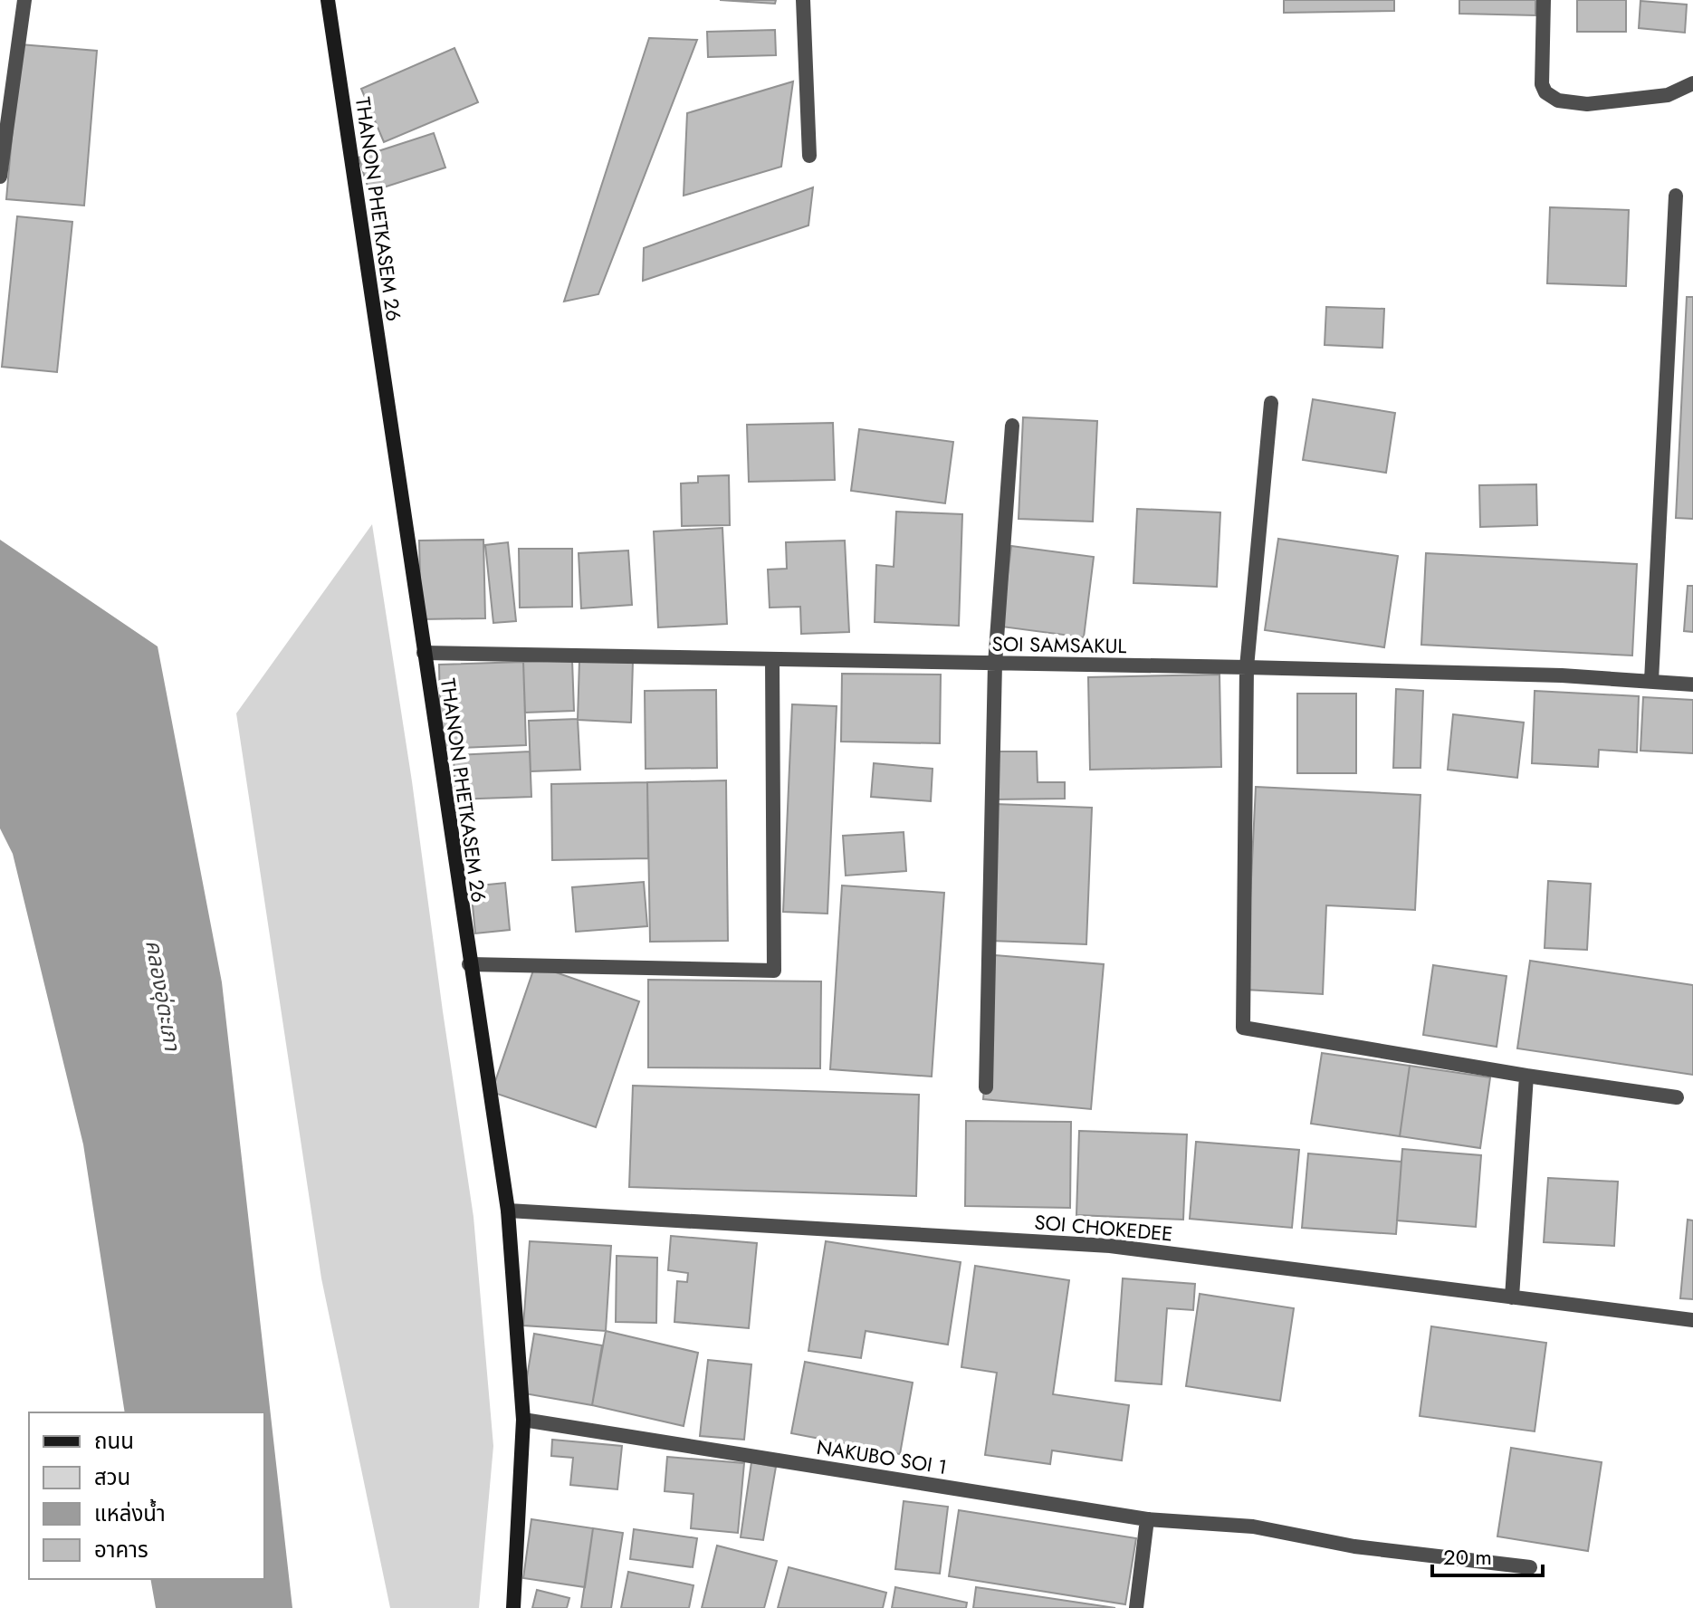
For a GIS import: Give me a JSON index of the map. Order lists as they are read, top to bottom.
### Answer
{
  "streets": {
    "street": [
      "THANON PHETKASEM 26",
      "SOI SAMSAKUL",
      "SOI CHOKEDEE",
      "NAKUBO SOI 1"
    ]
  },
  "crossings": [
    ["THANON PHETKASEM 26", "SOI SAMSAKUL"],
    ["THANON PHETKASEM 26", "SOI CHOKEDEE"],
    ["THANON PHETKASEM 26", "NAKUBO SOI 1"]
  ],
  "water": ["คลองอุ่ตะเภา"],
  "legend": [
    "ถนน",
    "สวน",
    "แหล่งน้ำ",
    "อาคาร"
  ],
  "scale_bar": "20 m"
}
